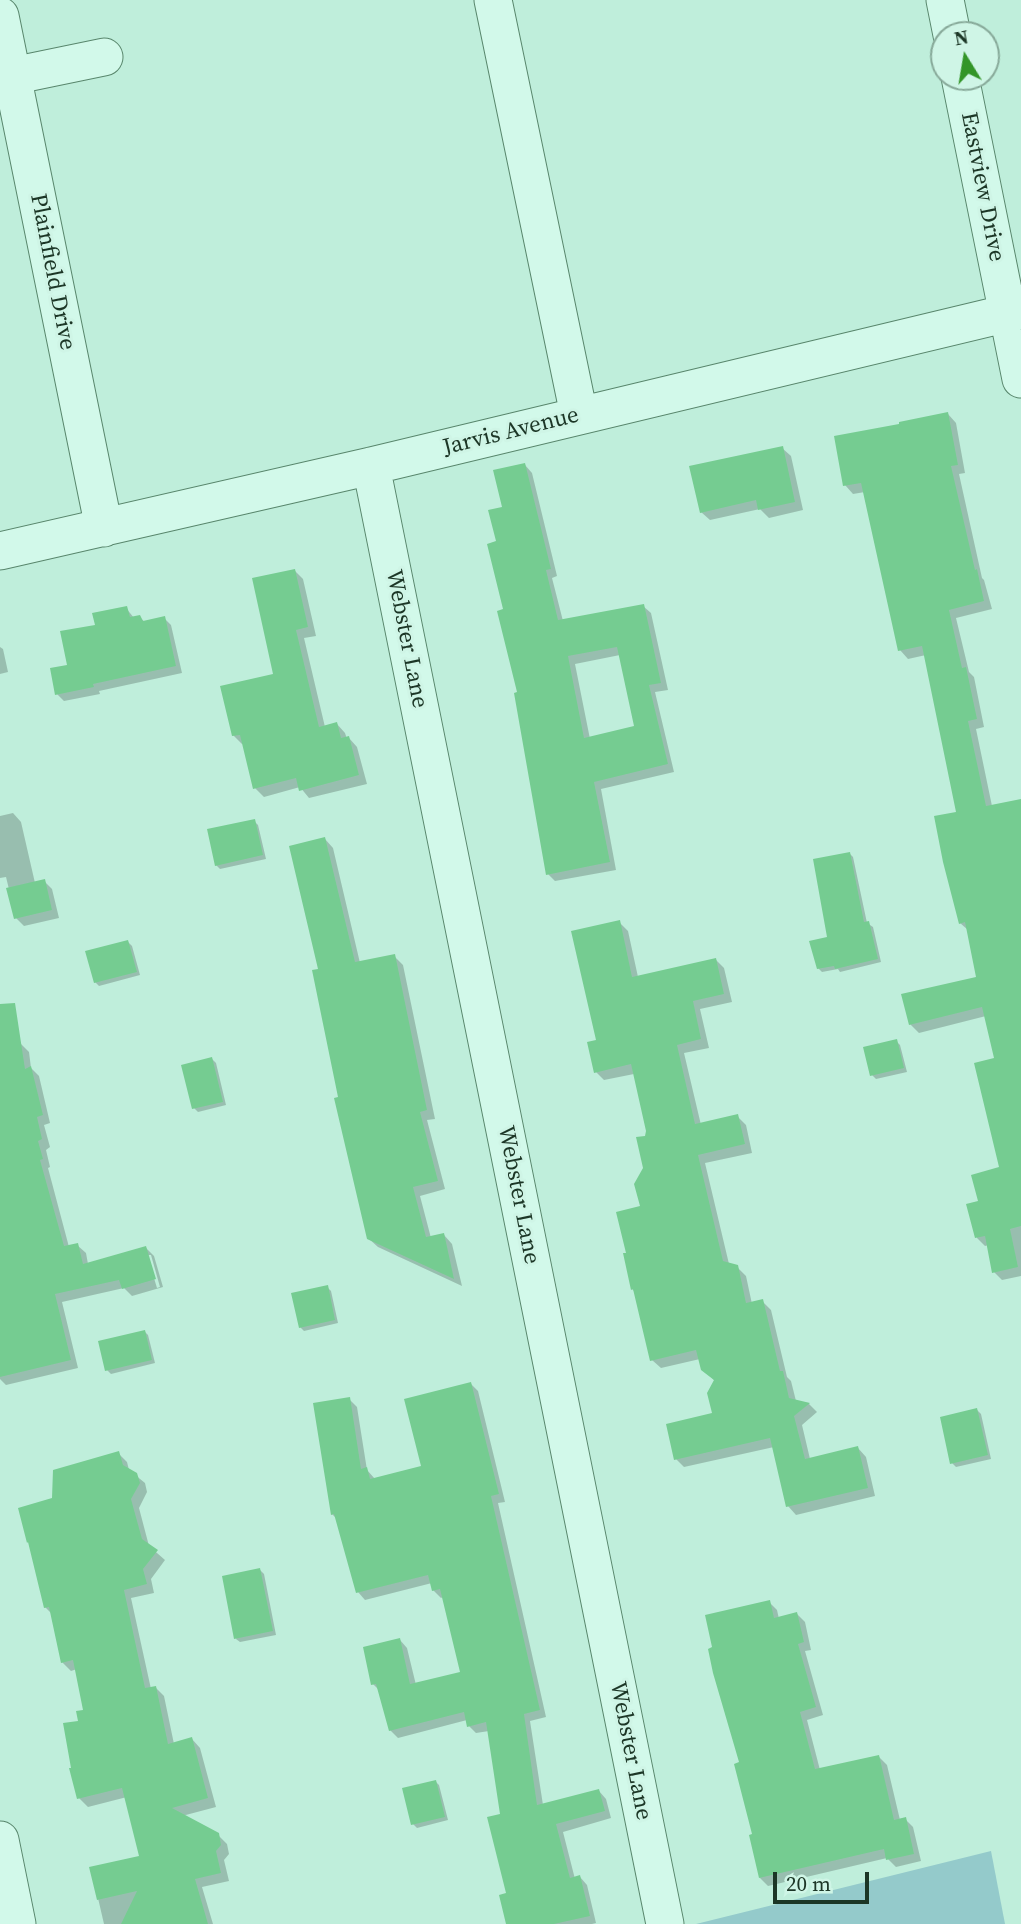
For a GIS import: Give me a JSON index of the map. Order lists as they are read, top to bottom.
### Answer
{
  "streets": {
    "street": [
      "Eastview Drive",
      "Plainfield Drive",
      "Jarvis Avenue",
      "Webster Lane"
    ]
  },
  "crossings": [
    ["Eastview Drive", "Jarvis Avenue"],
    ["Plainfield Drive", "Jarvis Avenue"],
    ["Jarvis Avenue", "Webster Lane"]
  ],
  "scale_bar": "20 m",
  "north": "top"
}
